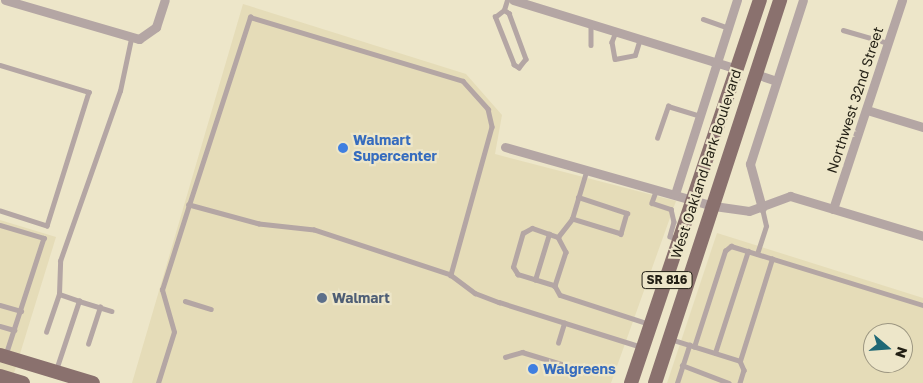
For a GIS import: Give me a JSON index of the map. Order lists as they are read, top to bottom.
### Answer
{
  "streets": {
    "main road": ["West Oakland Park Boulevard", "SR 816"],
    "street": ["Northwest 32nd Street"]
  },
  "places": ["Walmart Supercenter", "Walmart", "Walgreens"],
  "north": "right"
}
